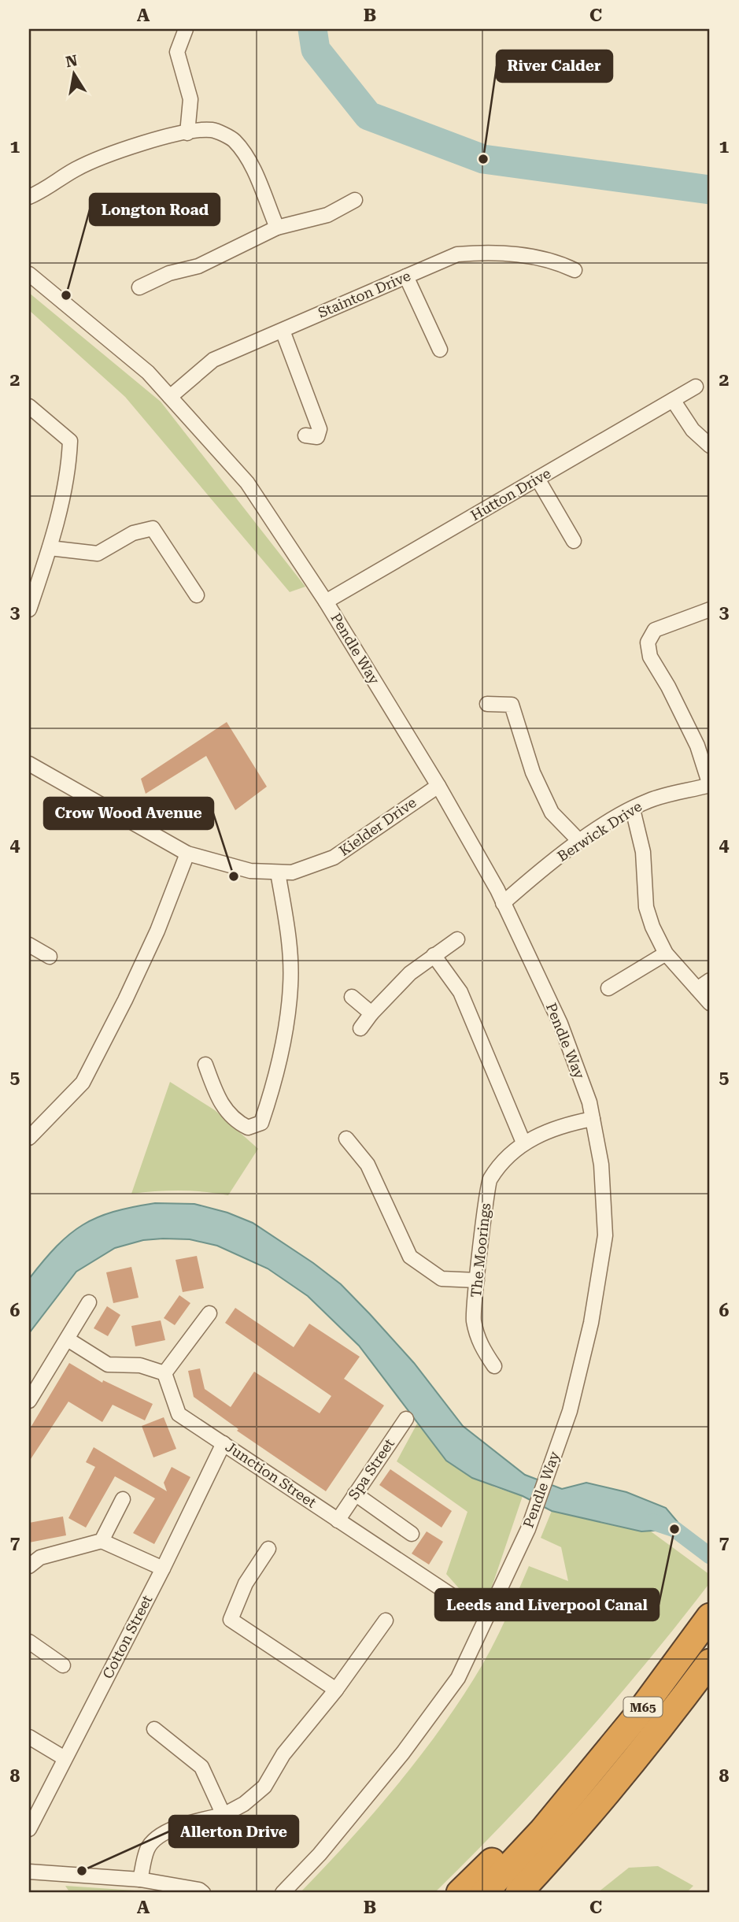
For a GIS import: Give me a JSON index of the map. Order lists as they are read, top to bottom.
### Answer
{
  "streets": {
    "highway": ["M65"],
    "street": [
      "Stainton Drive",
      "Hutton Drive",
      "Pendle Way",
      "Kielder Drive",
      "Berwick Drive",
      "The Moorings",
      "Spa Street",
      "Junction Street",
      "Cotton Street"
    ]
  },
  "crossings": [
    ["Stainton Drive", "Pendle Way"],
    ["Hutton Drive", "Pendle Way"],
    ["Pendle Way", "Kielder Drive"],
    ["Pendle Way", "Berwick Drive"],
    ["Pendle Way", "The Moorings"],
    ["Pendle Way", "Junction Street"],
    ["Spa Street", "Junction Street"],
    ["Junction Street", "Cotton Street"]
  ],
  "places": [
    "River Calder",
    "Longton Road",
    "Crow Wood Avenue",
    "Leeds and Liverpool Canal",
    "Allerton Drive"
  ],
  "north": "top",
  "grid": {
    "columns": ["A", "B", "C"],
    "rows": [
      "1",
      "2",
      "3",
      "4",
      "5",
      "6",
      "7",
      "8"
    ]
  }
}
